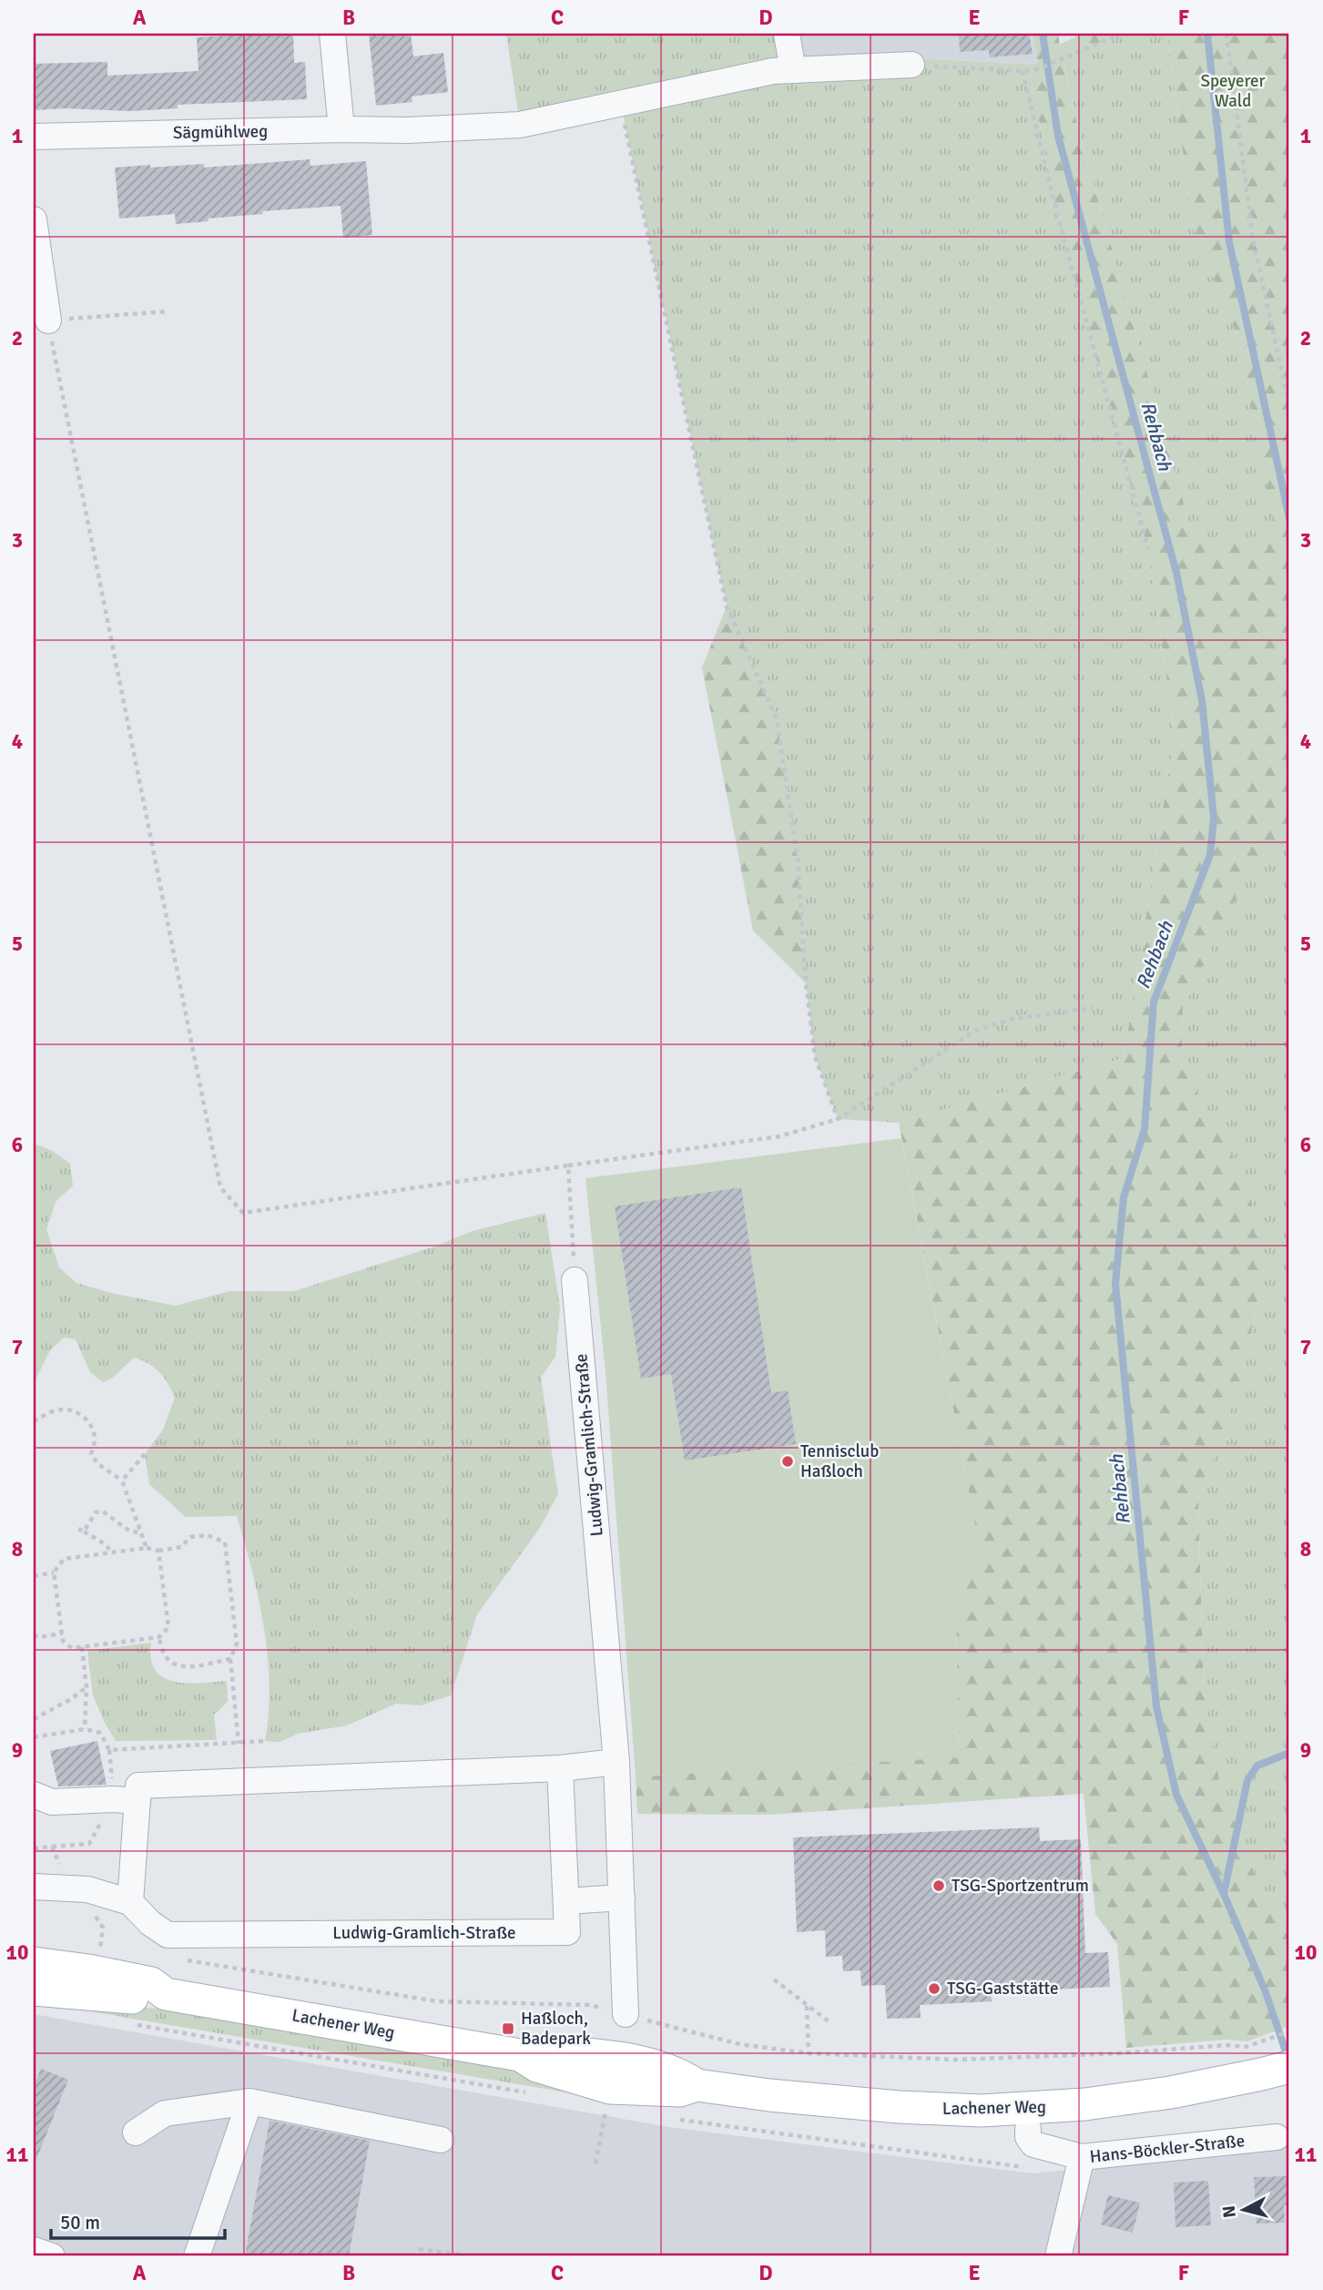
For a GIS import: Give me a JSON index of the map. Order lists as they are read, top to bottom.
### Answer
{
  "streets": {
    "main road": ["Lachener Weg"],
    "street": ["Sägmühlweg", "Ludwig-Gramlich-Straße", "Hans-Böckler-Straße"]
  },
  "water": ["Rehbach"],
  "parks": ["Speyerer Wald"],
  "places": {
    "other": ["Tennisclub Haßloch", "TSG-Sportzentrum", "TSG-Gaststätte"],
    "transit": ["Haßloch, Badepark"]
  },
  "scale_bar": "50 m",
  "north": "left",
  "grid": {
    "columns": [
      "A",
      "B",
      "C",
      "D",
      "E",
      "F"
    ],
    "rows": [
      "1",
      "2",
      "3",
      "4",
      "5",
      "6",
      "7",
      "8",
      "9",
      "10",
      "11"
    ]
  }
}
